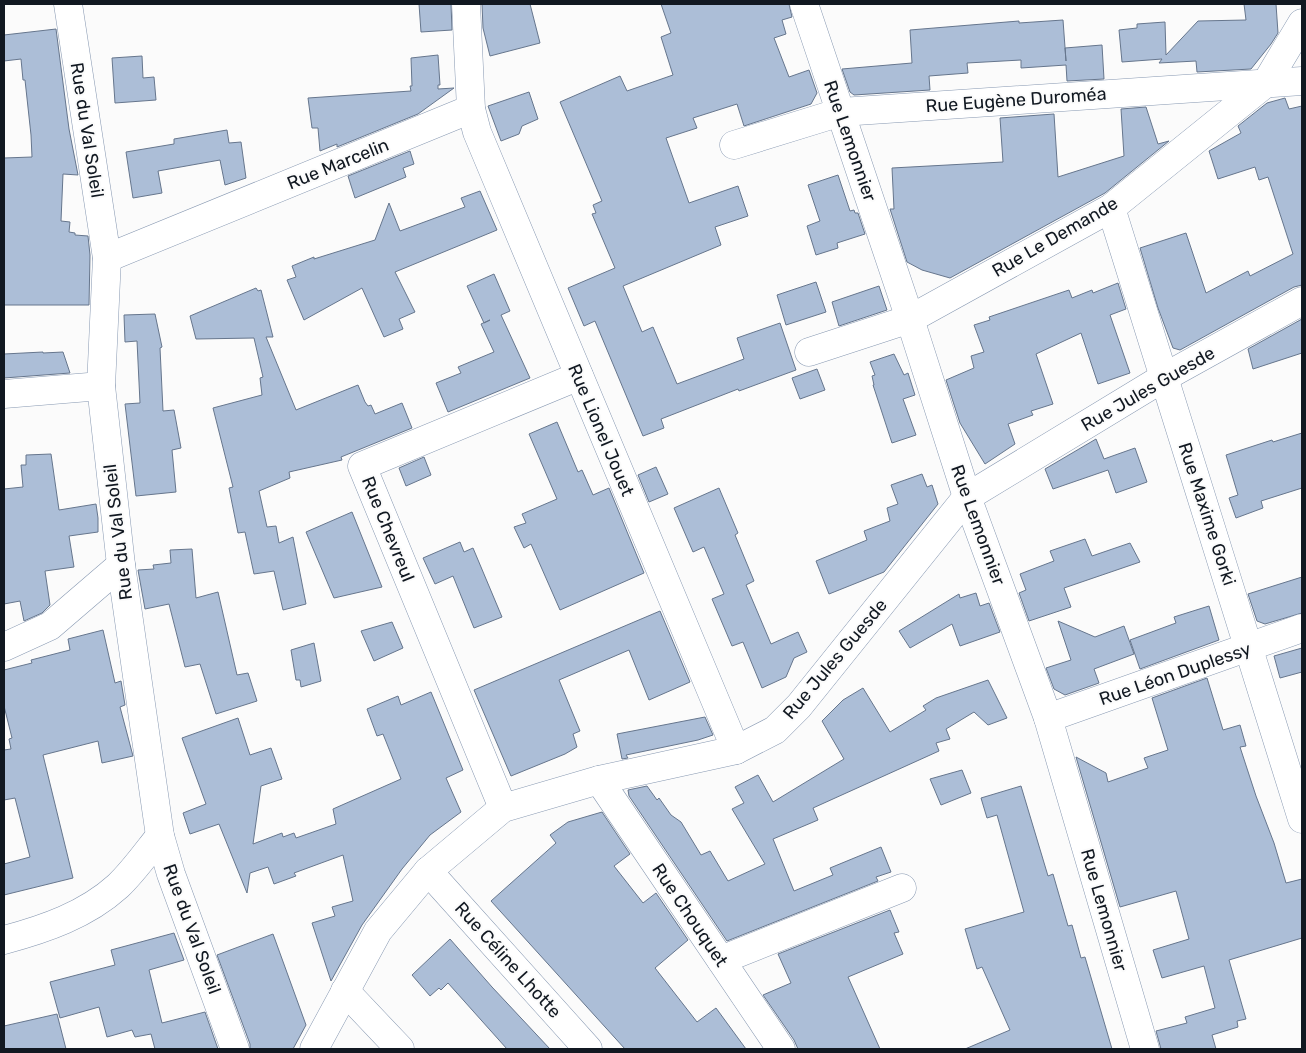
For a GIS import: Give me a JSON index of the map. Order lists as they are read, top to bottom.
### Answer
{
  "streets": {
    "street": [
      "Rue Eugène Duroméa",
      "Rue du Val Soleil",
      "Rue Lemonnier",
      "Rue Marcelin",
      "Rue Le Demande",
      "Rue Jules Guesde",
      "Rue Lionel Jouet",
      "Rue Maxime Gorki",
      "Rue Chevreul",
      "Rue Léon Duplessy",
      "Rue Chouquet",
      "Rue Céline Lhotte"
    ]
  },
  "crossings": [
    ["Rue Eugène Duroméa", "Rue Lemonnier"],
    ["Rue Eugène Duroméa", "Rue Le Demande"],
    ["Rue du Val Soleil", "Rue Marcelin"],
    ["Rue Lemonnier", "Rue Le Demande"],
    ["Rue Lemonnier", "Rue Jules Guesde"],
    ["Rue Lemonnier", "Rue Léon Duplessy"],
    ["Rue Marcelin", "Rue Lionel Jouet"],
    ["Rue Le Demande", "Rue Maxime Gorki"],
    ["Rue Jules Guesde", "Rue Lionel Jouet"],
    ["Rue Jules Guesde", "Rue Maxime Gorki"],
    ["Rue Jules Guesde", "Rue Chevreul"],
    ["Rue Jules Guesde", "Rue Chouquet"],
    ["Rue Jules Guesde", "Rue Céline Lhotte"],
    ["Rue Lionel Jouet", "Rue Chevreul"],
    ["Rue Maxime Gorki", "Rue Léon Duplessy"]
  ]
}
